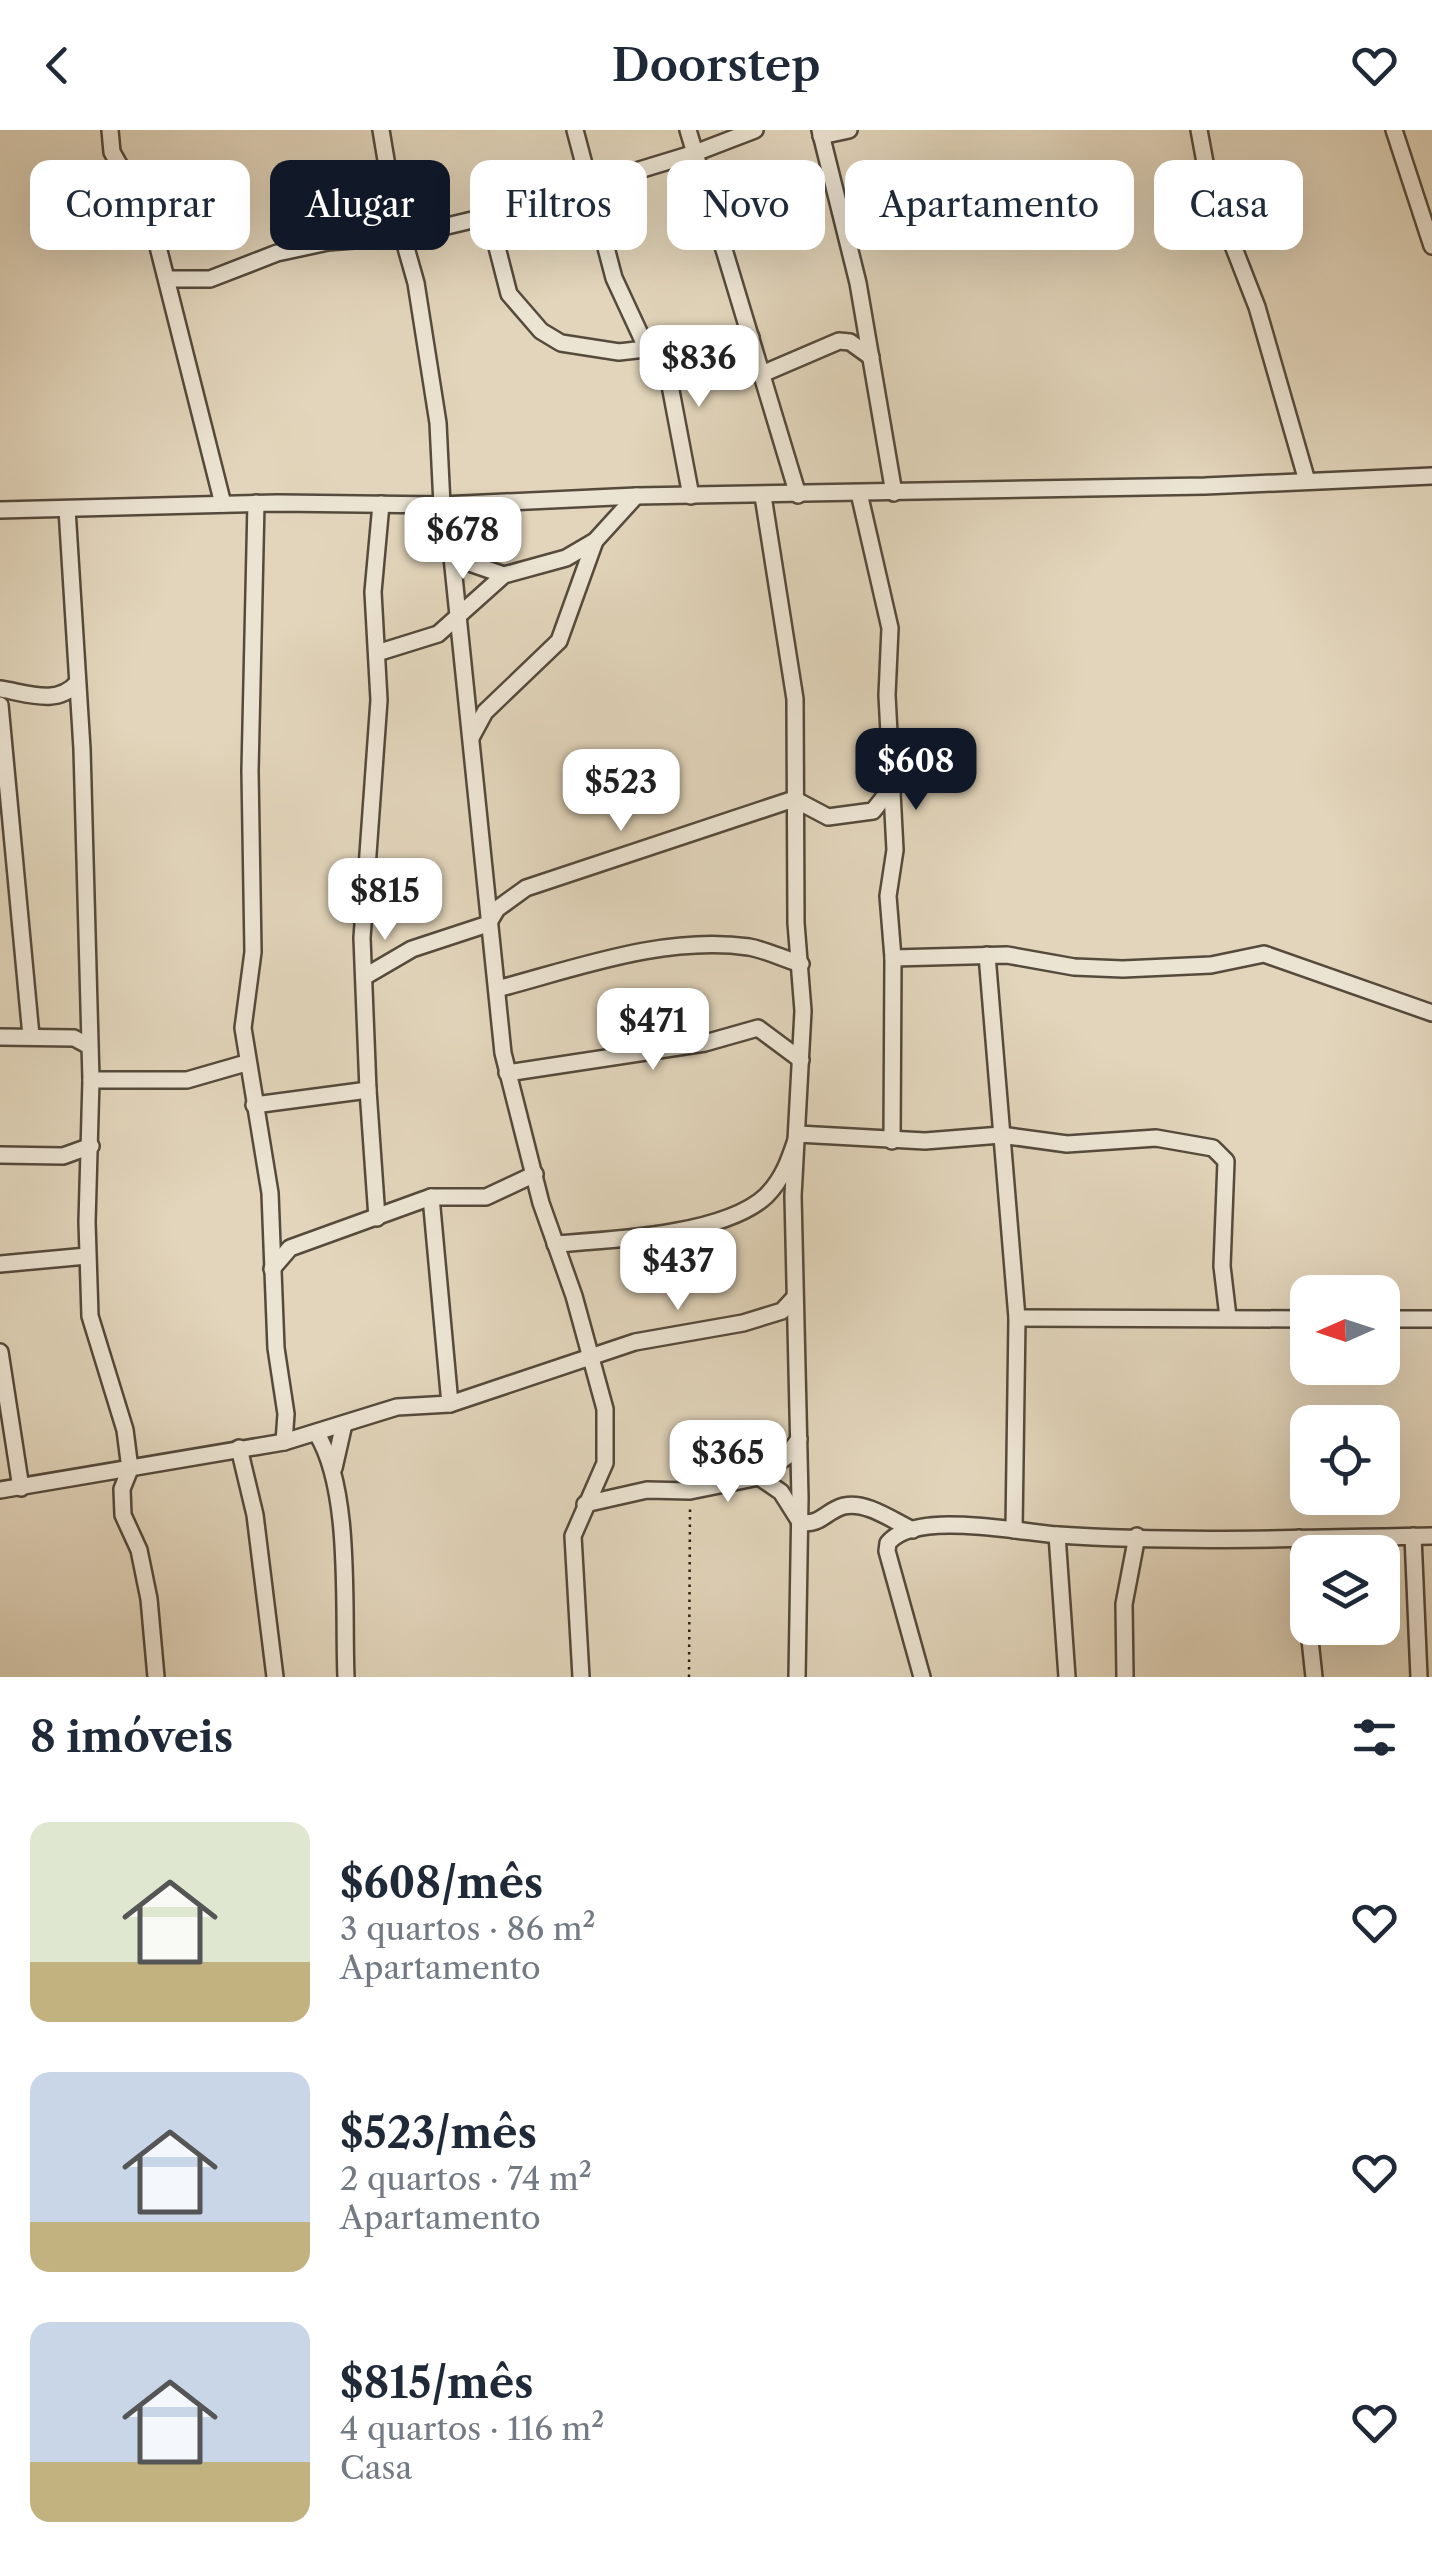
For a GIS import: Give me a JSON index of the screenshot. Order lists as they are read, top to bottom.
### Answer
{
  "north": "left",
  "page": {
    "header": "Doorstep",
    "chip": [
      "Comprar",
      "Alugar",
      "Filtros",
      "Novo",
      "Apartamento",
      "Casa"
    ],
    "price": [
      "$836",
      "$678",
      "$608",
      "$523",
      "$815",
      "$471",
      "$437",
      "$365"
    ],
    "heading": "8 imóveis",
    "list": [
      {
        "name": "$608/mês",
        "note": "3 quartos · 86 m² · Apartamento"
      },
      {
        "name": "$523/mês",
        "note": "2 quartos · 74 m² · Apartamento"
      },
      {
        "name": "$815/mês",
        "note": "4 quartos · 116 m² · Casa"
      }
    ]
  }
}
